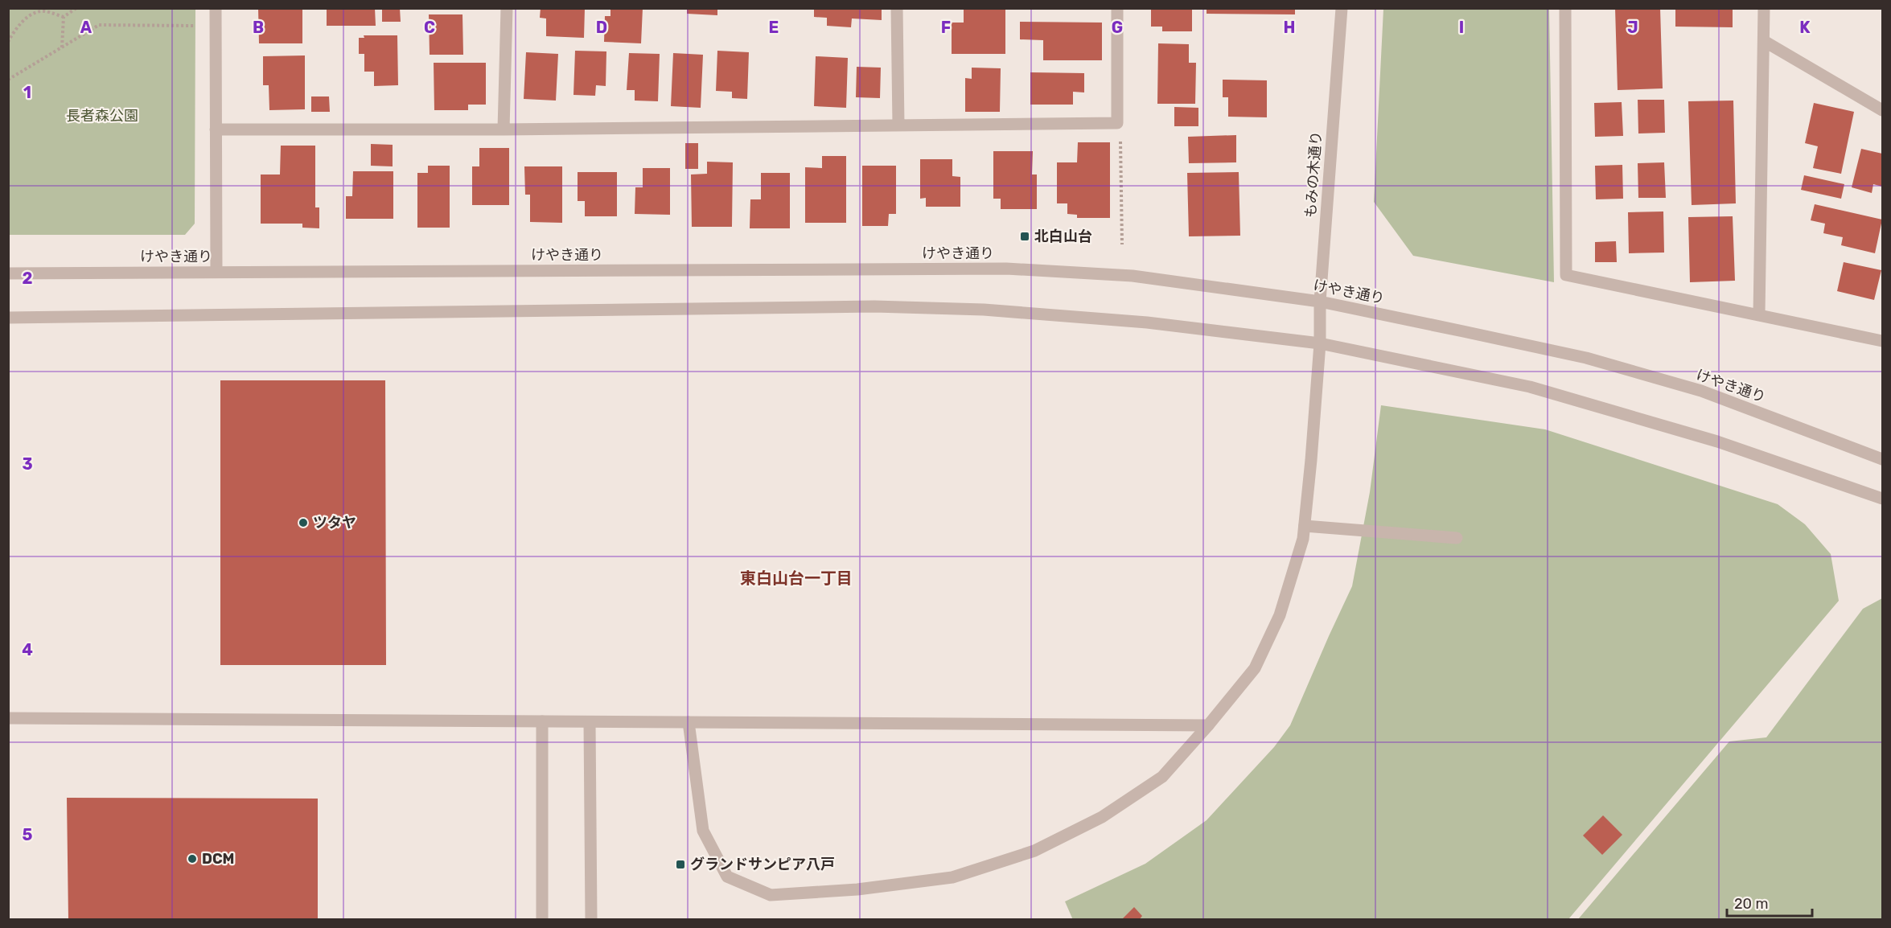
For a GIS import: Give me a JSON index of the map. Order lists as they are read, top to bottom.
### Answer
{
  "streets": {
    "street": ["もみの木通り", "けやき通り"]
  },
  "crossings": [
    ["もみの木通り", "けやき通り"]
  ],
  "districts": ["東白山台一丁目"],
  "parks": ["長者森公園"],
  "places": {
    "transit": ["北白山台", "グランドサンピア八戸"],
    "other": ["ツタヤ", "DCM"]
  },
  "scale_bar": "20 m",
  "grid": {
    "columns": [
      "A",
      "B",
      "C",
      "D",
      "E",
      "F",
      "G",
      "H",
      "I",
      "J",
      "K"
    ],
    "rows": [
      "1",
      "2",
      "3",
      "4",
      "5"
    ]
  }
}
